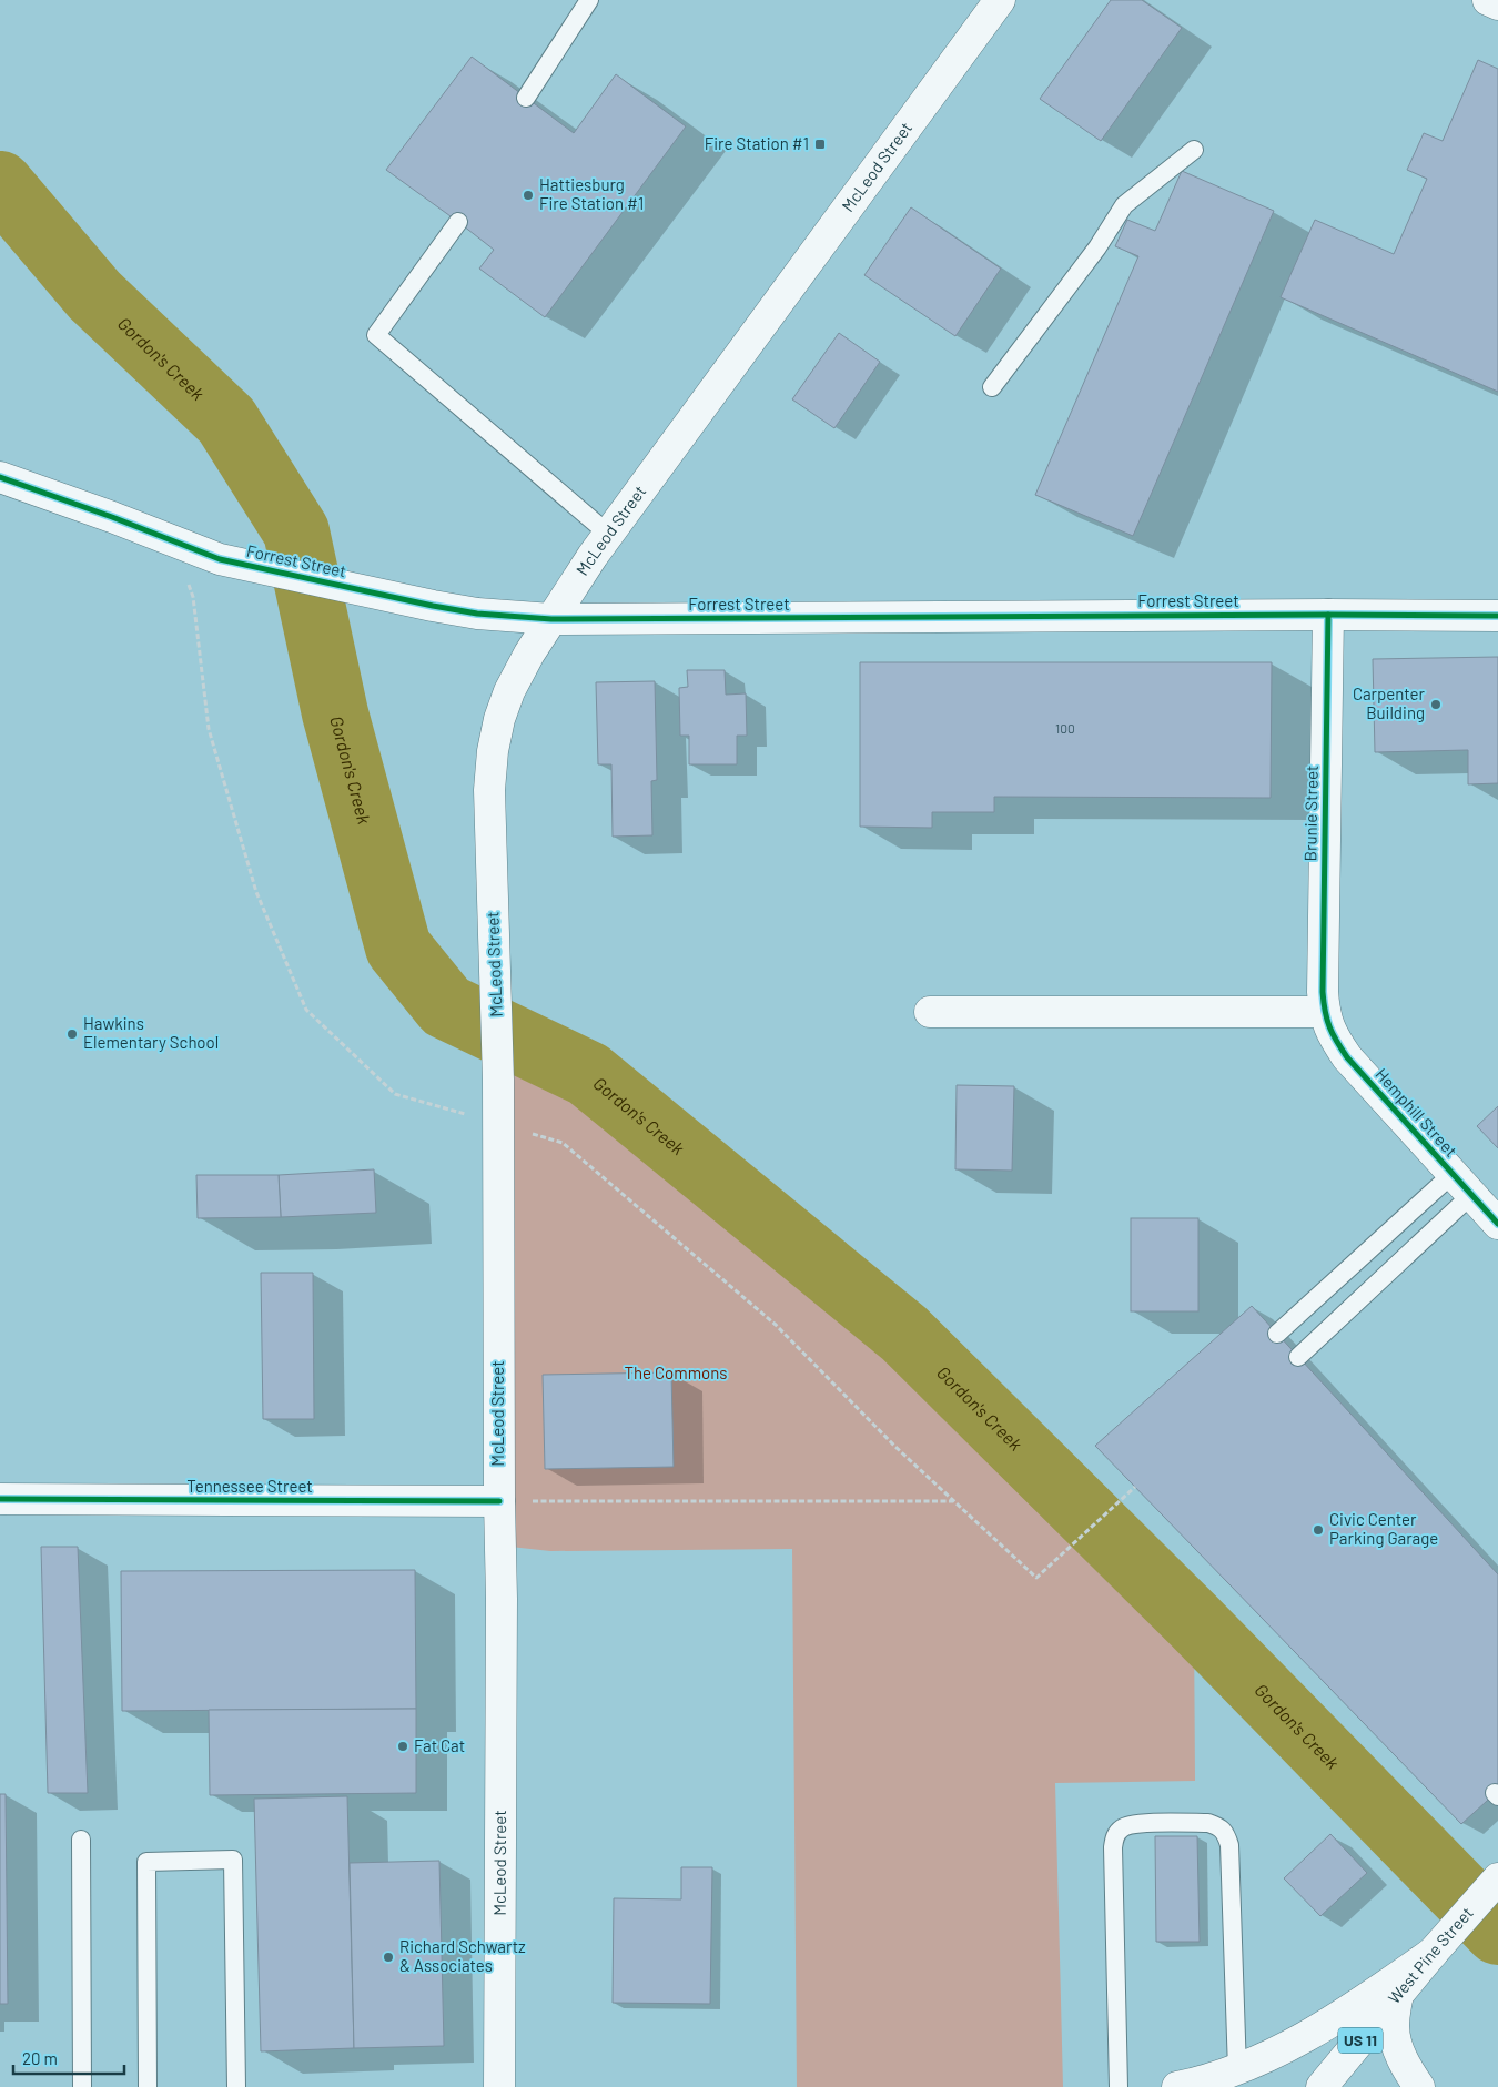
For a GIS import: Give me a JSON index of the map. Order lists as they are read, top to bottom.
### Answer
{
  "streets": {
    "street": [
      "McLeod Street",
      "Forrest Street",
      "Brunie Street",
      "Hemphill Street",
      "Tennessee Street",
      "West Pine Street",
      "US 11"
    ]
  },
  "crossings": [
    ["McLeod Street", "Forrest Street"],
    ["McLeod Street", "Tennessee Street"],
    ["Forrest Street", "Brunie Street"],
    ["Brunie Street", "Hemphill Street"]
  ],
  "water": ["Gordon's Creek"],
  "parks": ["The Commons"],
  "places": {
    "transit": ["Fire Station #1"],
    "other": [
      "Hattiesburg Fire Station #1",
      "Carpenter Building",
      "Hawkins Elementary School",
      "Civic Center Parking Garage",
      "Fat Cat",
      "Richard Schwartz & Associates"
    ]
  },
  "house_numbers": ["100"],
  "scale_bar": "20 m"
}
